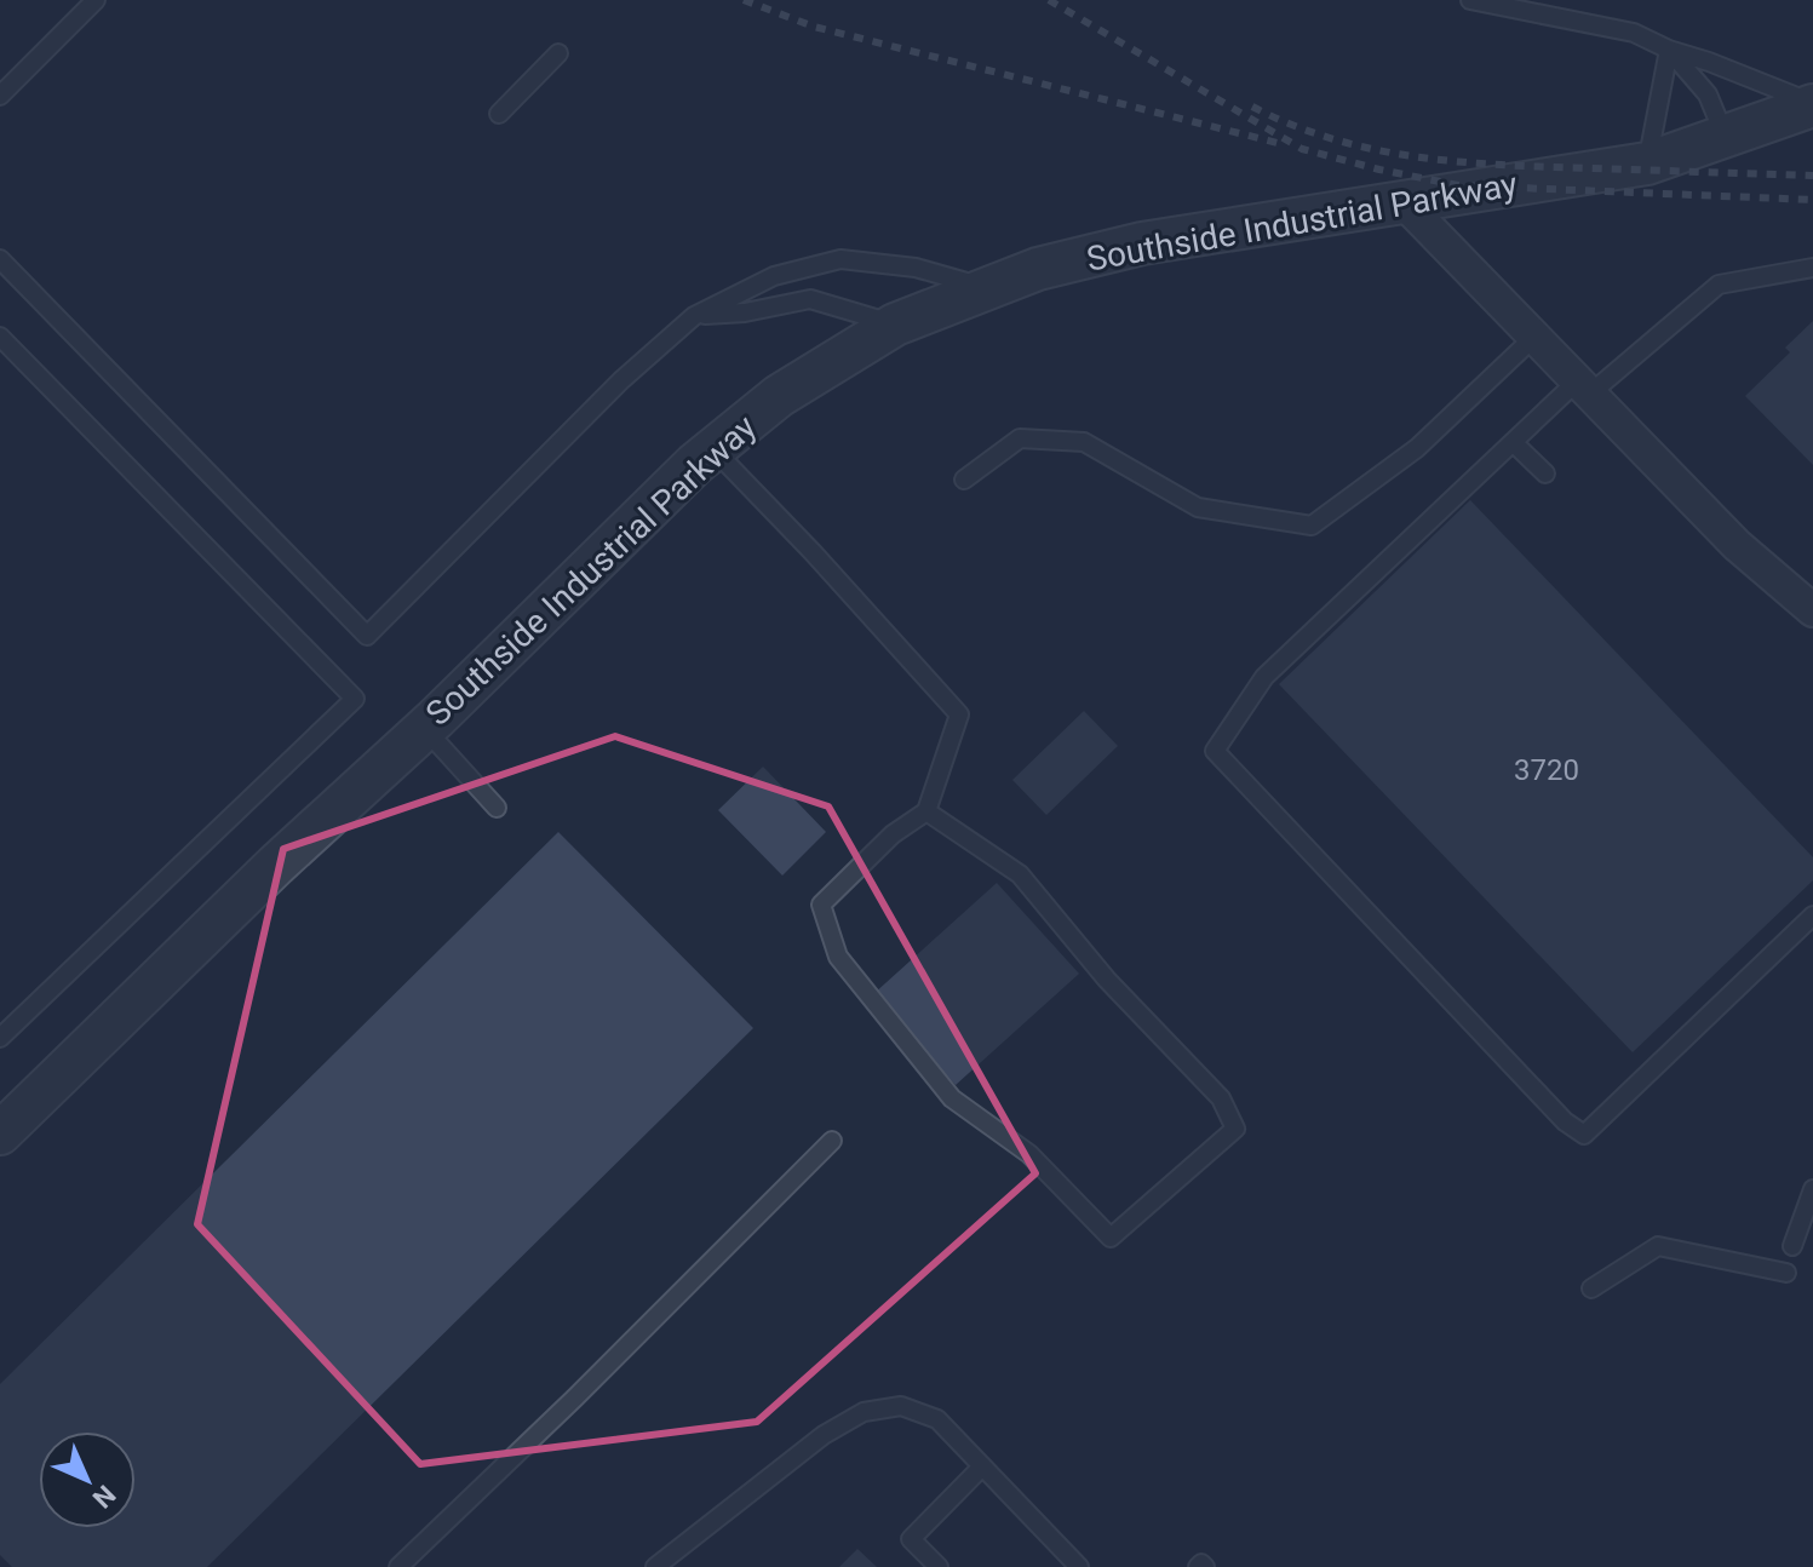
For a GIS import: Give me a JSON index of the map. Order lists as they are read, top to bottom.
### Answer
{
  "streets": {
    "street": ["Southside Industrial Parkway"]
  },
  "house_numbers": ["3720"],
  "north": "bottom right"
}
